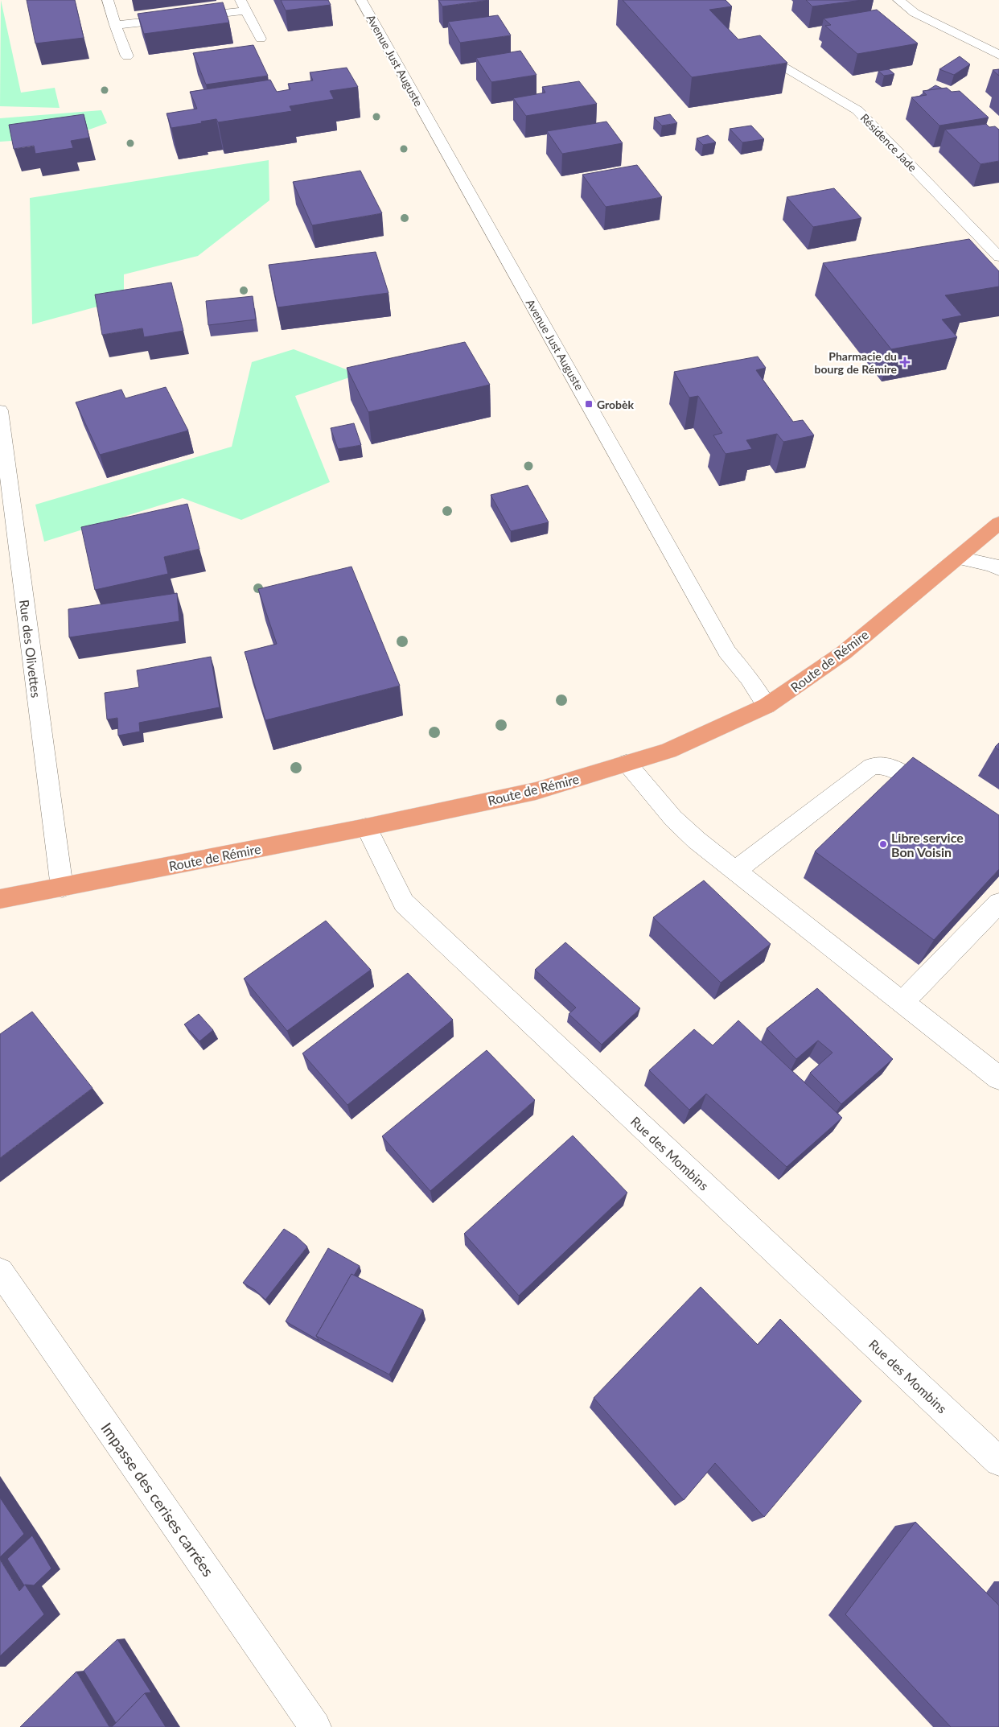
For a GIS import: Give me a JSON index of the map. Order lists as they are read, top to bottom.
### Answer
{
  "streets": {
    "main road": ["Route de Rémire"],
    "street": [
      "Avenue Just Auguste",
      "Résidence Jade",
      "Rue des Olivettes",
      "Rue des Mombins",
      "Impasse des cerises carrées"
    ]
  },
  "crossings": [
    ["Avenue Just Auguste", "Route de Rémire"],
    ["Rue des Olivettes", "Route de Rémire"],
    ["Route de Rémire", "Rue des Mombins"]
  ],
  "places": {
    "health": ["Pharmacie du bourg de Rémire"],
    "transit": ["Grobèk"],
    "other": ["Libre service Bon Voisin"]
  }
}
